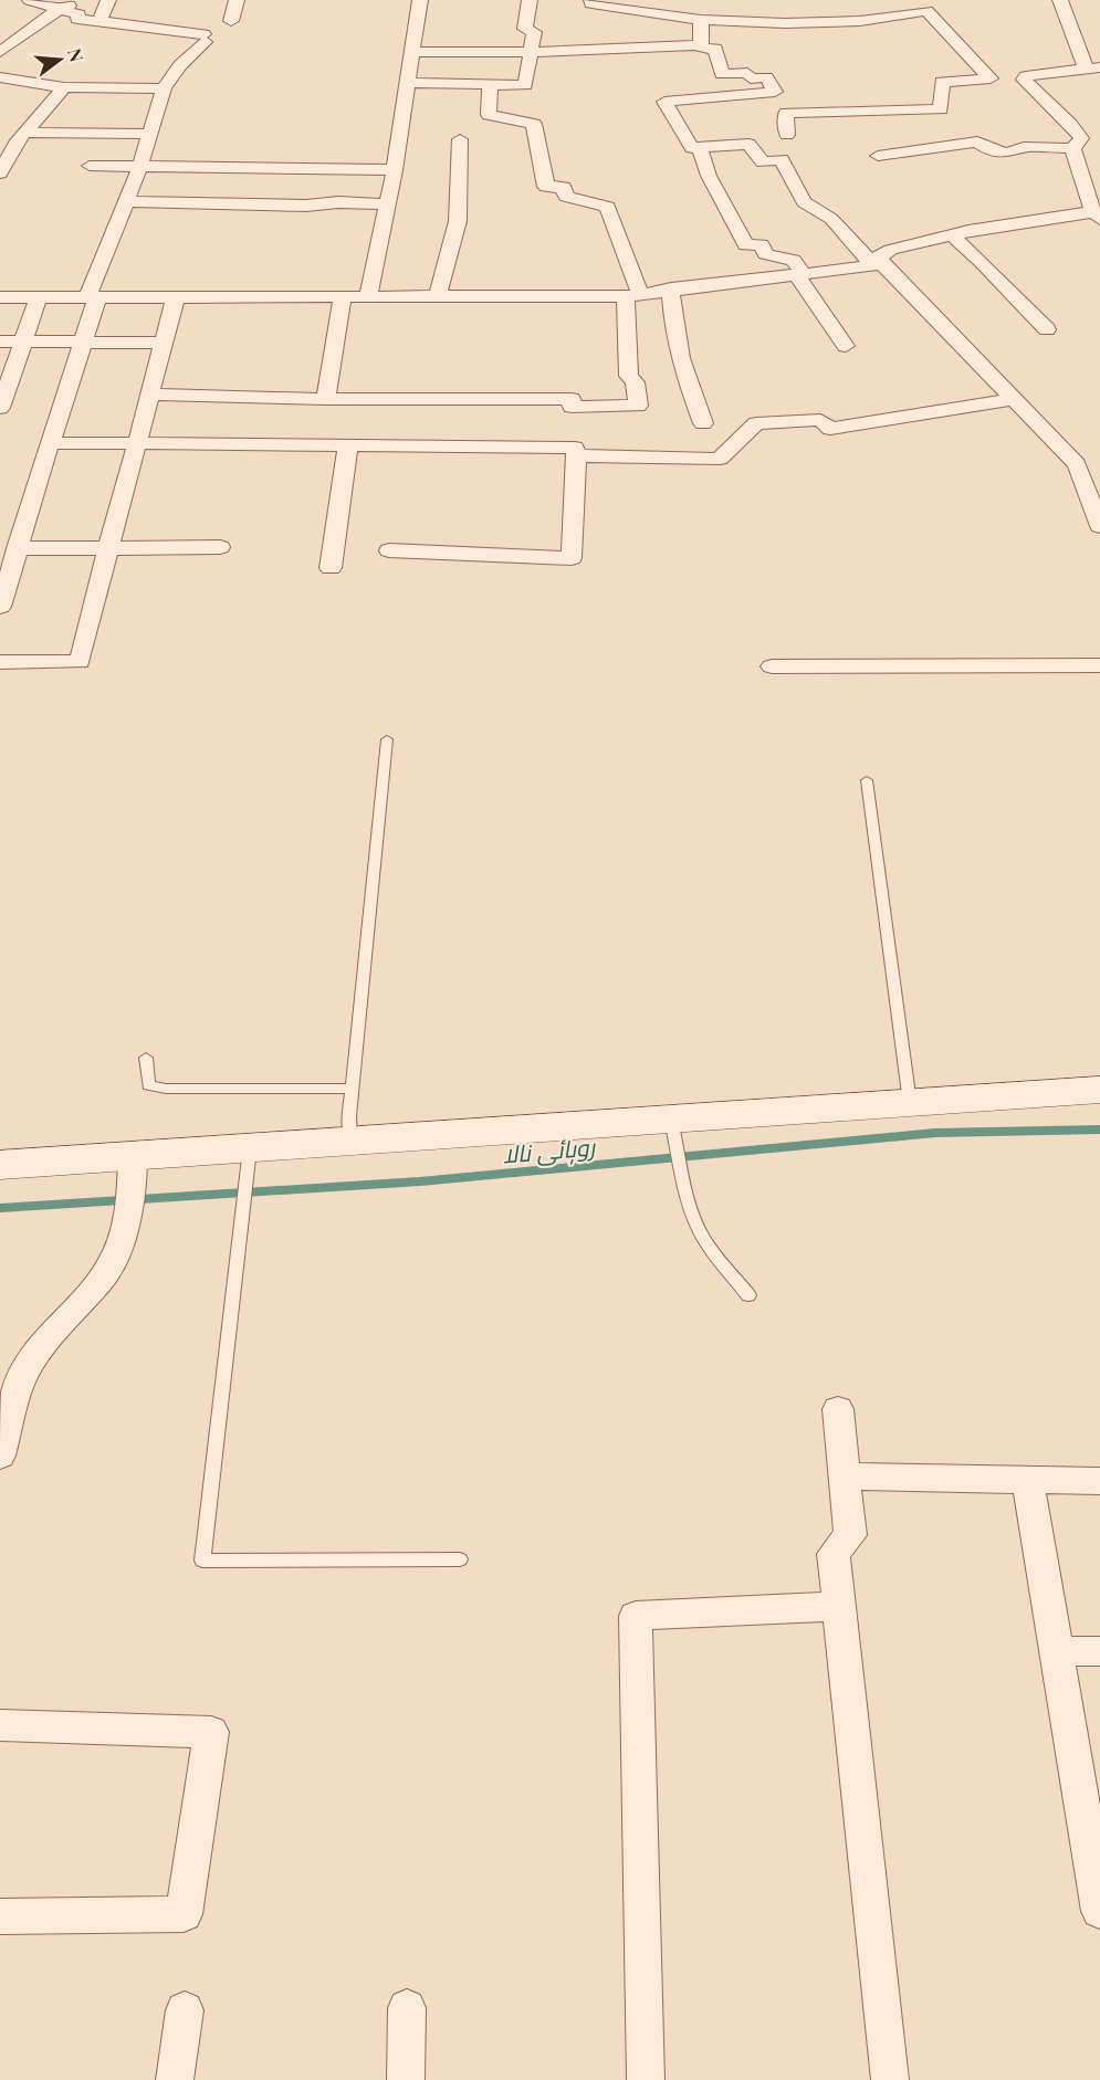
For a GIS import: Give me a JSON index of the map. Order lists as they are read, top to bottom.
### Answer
{
  "water": ["روہائی نالا"],
  "north": "right"
}
